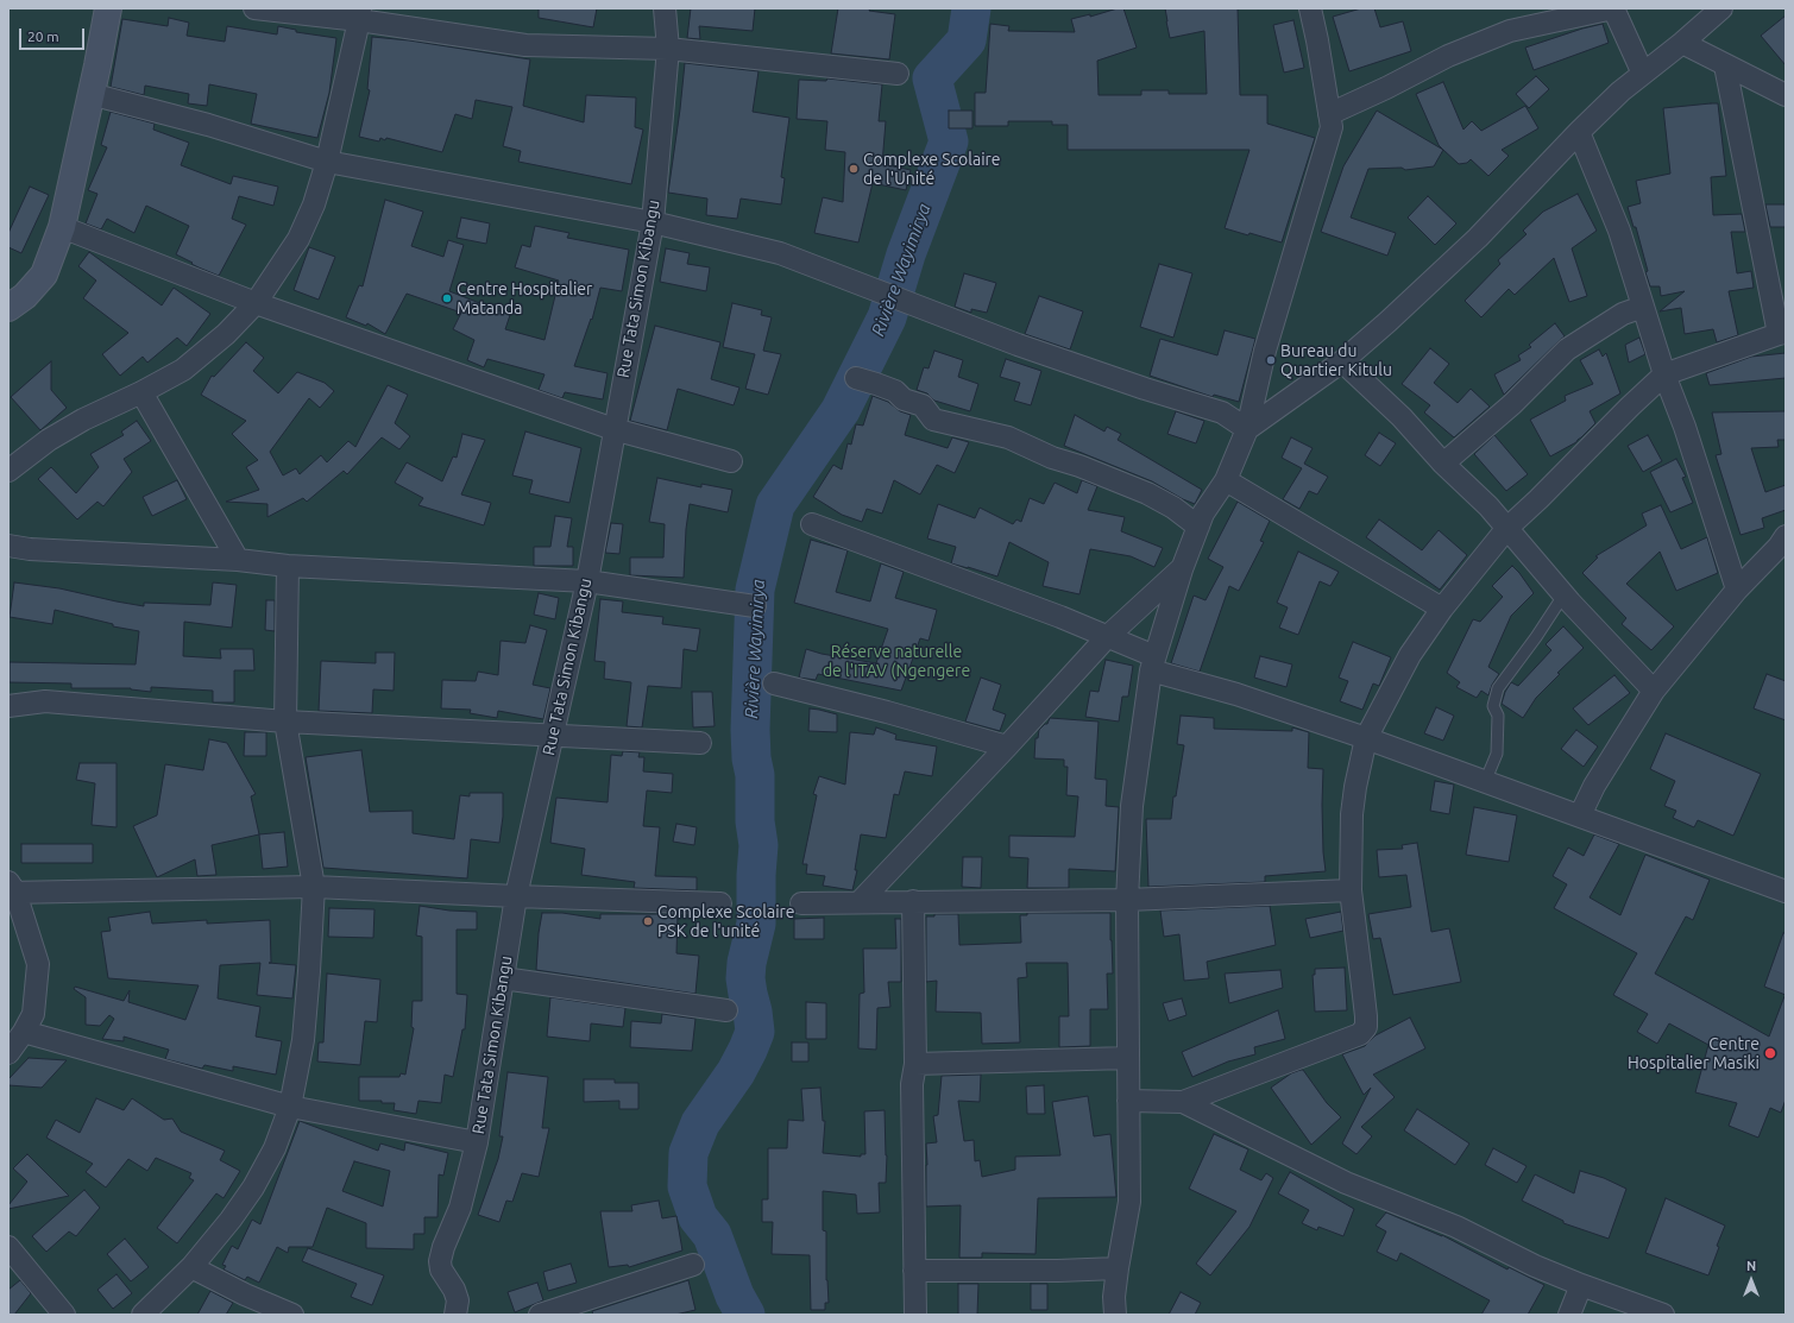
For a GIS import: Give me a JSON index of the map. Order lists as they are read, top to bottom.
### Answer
{
  "streets": {
    "street": ["Rue Tata Simon Kibangu"]
  },
  "water": ["Rivière Wayimirya"],
  "parks": ["Réserve naturelle de l'ITAV (Ngengere"],
  "places": [
    "Complexe Scolaire de l'Unité",
    "Centre Hospitalier Matanda",
    "Bureau du Quartier Kitulu",
    "Complexe Scolaire PSK de l'unité",
    "Centre Hospitalier Masiki"
  ],
  "scale_bar": "20 m",
  "north": "top"
}
